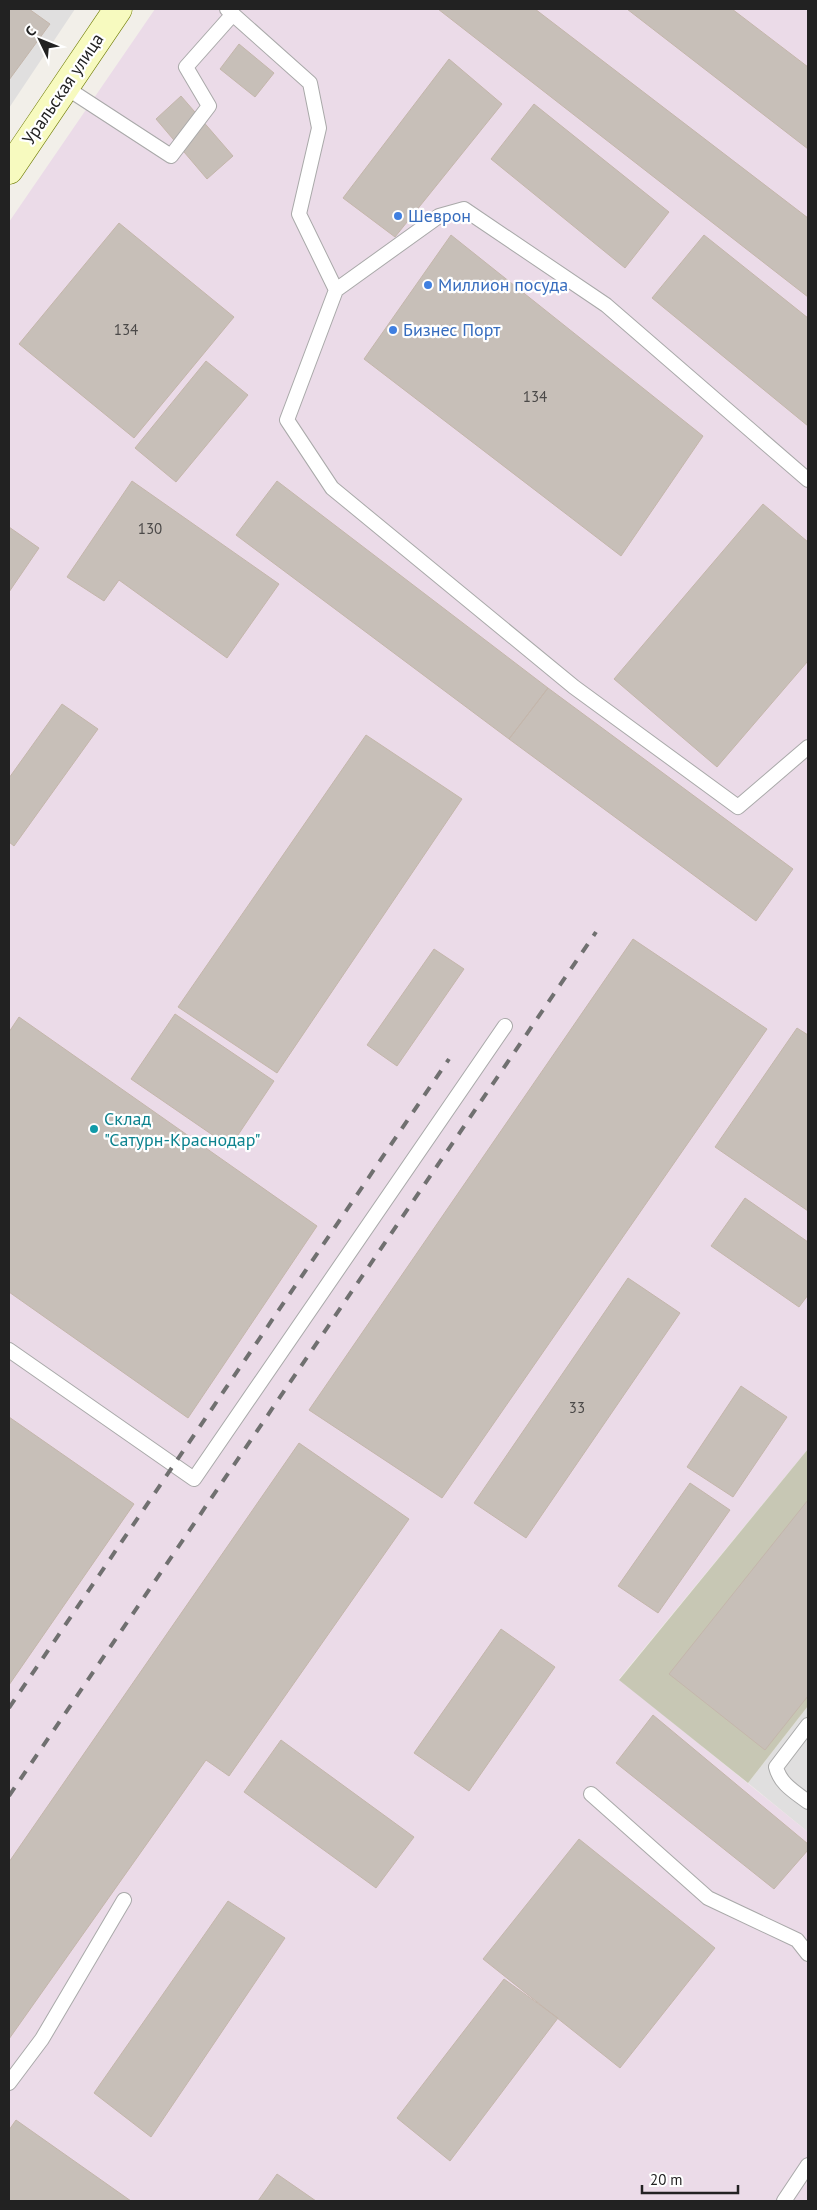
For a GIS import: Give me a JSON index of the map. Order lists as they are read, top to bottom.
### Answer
{
  "streets": {
    "main road": ["Уральская улица"]
  },
  "places": [
    "Шеврон",
    "Миллион посуда",
    "Бизнес Порт",
    "Склад \"Сатурн-Краснодар\""
  ],
  "house_numbers": [
    "134",
    "134",
    "130",
    "33"
  ],
  "scale_bar": "20 m",
  "north": "top left"
}
